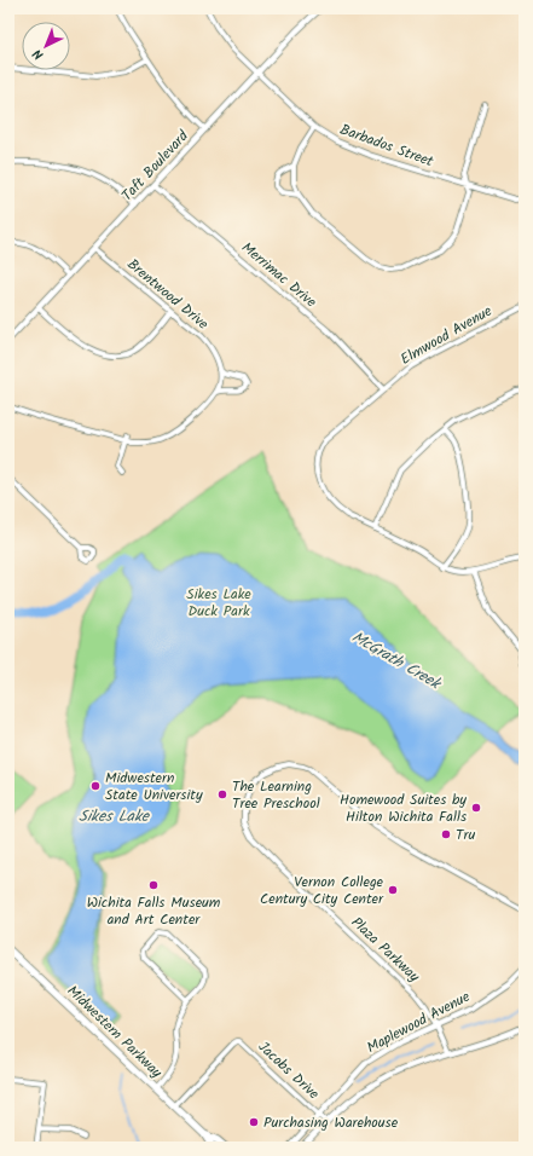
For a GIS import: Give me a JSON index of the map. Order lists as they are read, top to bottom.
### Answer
{
  "streets": {
    "main road": ["Midwestern Parkway"],
    "street": [
      "Barbados Street",
      "Taft Boulevard",
      "Merrimac Drive",
      "Brentwood Drive",
      "Elmwood Avenue",
      "Plaza Parkway",
      "Maplewood Avenue",
      "Jacobs Drive"
    ]
  },
  "crossings": [
    ["Barbados Street", "Taft Boulevard"],
    ["Taft Boulevard", "Merrimac Drive"],
    ["Taft Boulevard", "Brentwood Drive"],
    ["Merrimac Drive", "Elmwood Avenue"],
    ["Plaza Parkway", "Maplewood Avenue"],
    ["Maplewood Avenue", "Jacobs Drive"],
    ["Midwestern Parkway", "Jacobs Drive"]
  ],
  "water": ["McGrath Creek", "Sikes Lake"],
  "parks": ["Sikes Lake Duck Park"],
  "places": [
    "Midwestern State University",
    "The Learning Tree Preschool",
    "Homewood Suites by Hilton Wichita Falls",
    "Tru",
    "Wichita Falls Museum and Art Center",
    "Vernon College Century City Center",
    "Purchasing Warehouse"
  ],
  "north": "bottom left"
}
